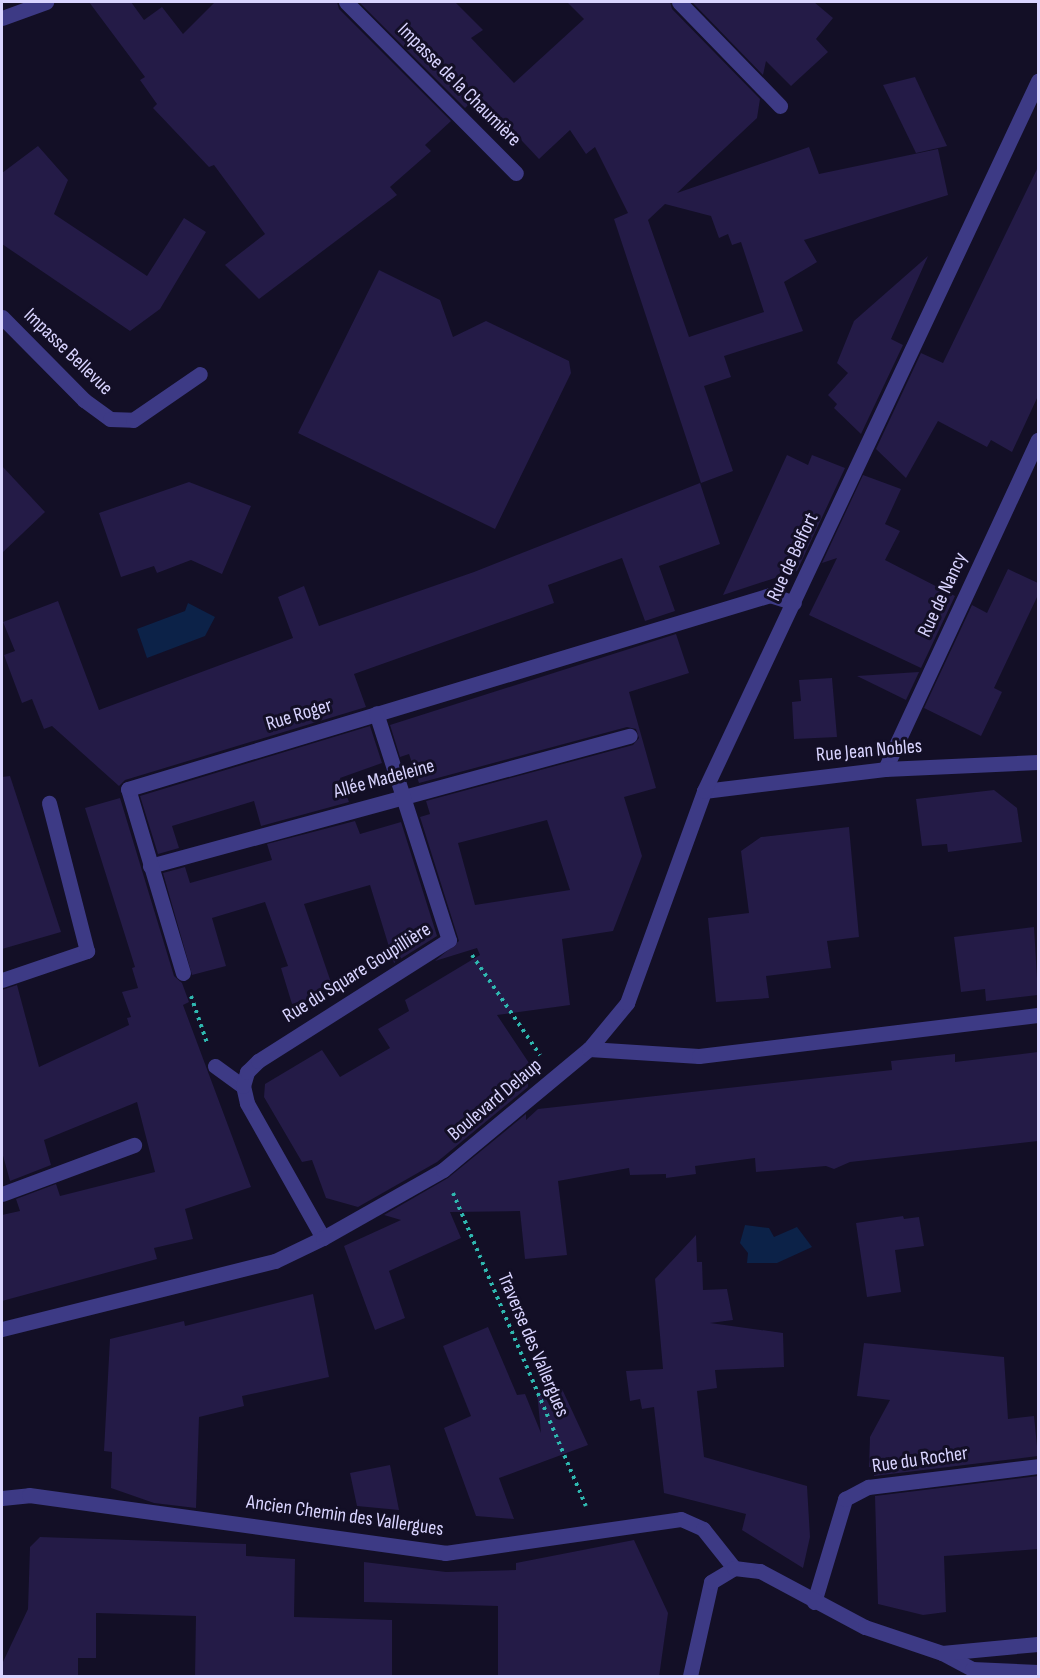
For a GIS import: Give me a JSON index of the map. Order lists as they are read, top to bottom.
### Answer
{
  "streets": {
    "street": [
      "Impasse de la Chaumière",
      "Impasse Bellevue",
      "Rue de Belfort",
      "Rue de Nancy",
      "Rue Roger",
      "Rue Jean Nobles",
      "Allée Madeleine",
      "Rue du Square Goupillière",
      "Boulevard Delaup",
      "Rue du Rocher",
      "Ancien Chemin des Vallergues"
    ],
    "path": ["Traverse des Vallergues"]
  },
  "crossings": [
    ["Rue de Belfort", "Rue Roger"],
    ["Rue de Belfort", "Rue Jean Nobles"],
    ["Rue de Belfort", "Boulevard Delaup"],
    ["Rue de Nancy", "Rue Jean Nobles"],
    ["Rue Roger", "Allée Madeleine"],
    ["Rue Roger", "Rue du Square Goupillière"],
    ["Allée Madeleine", "Rue du Square Goupillière"],
    ["Boulevard Delaup", "Traverse des Vallergues"],
    ["Traverse des Vallergues", "Ancien Chemin des Vallergues"]
  ]
}
